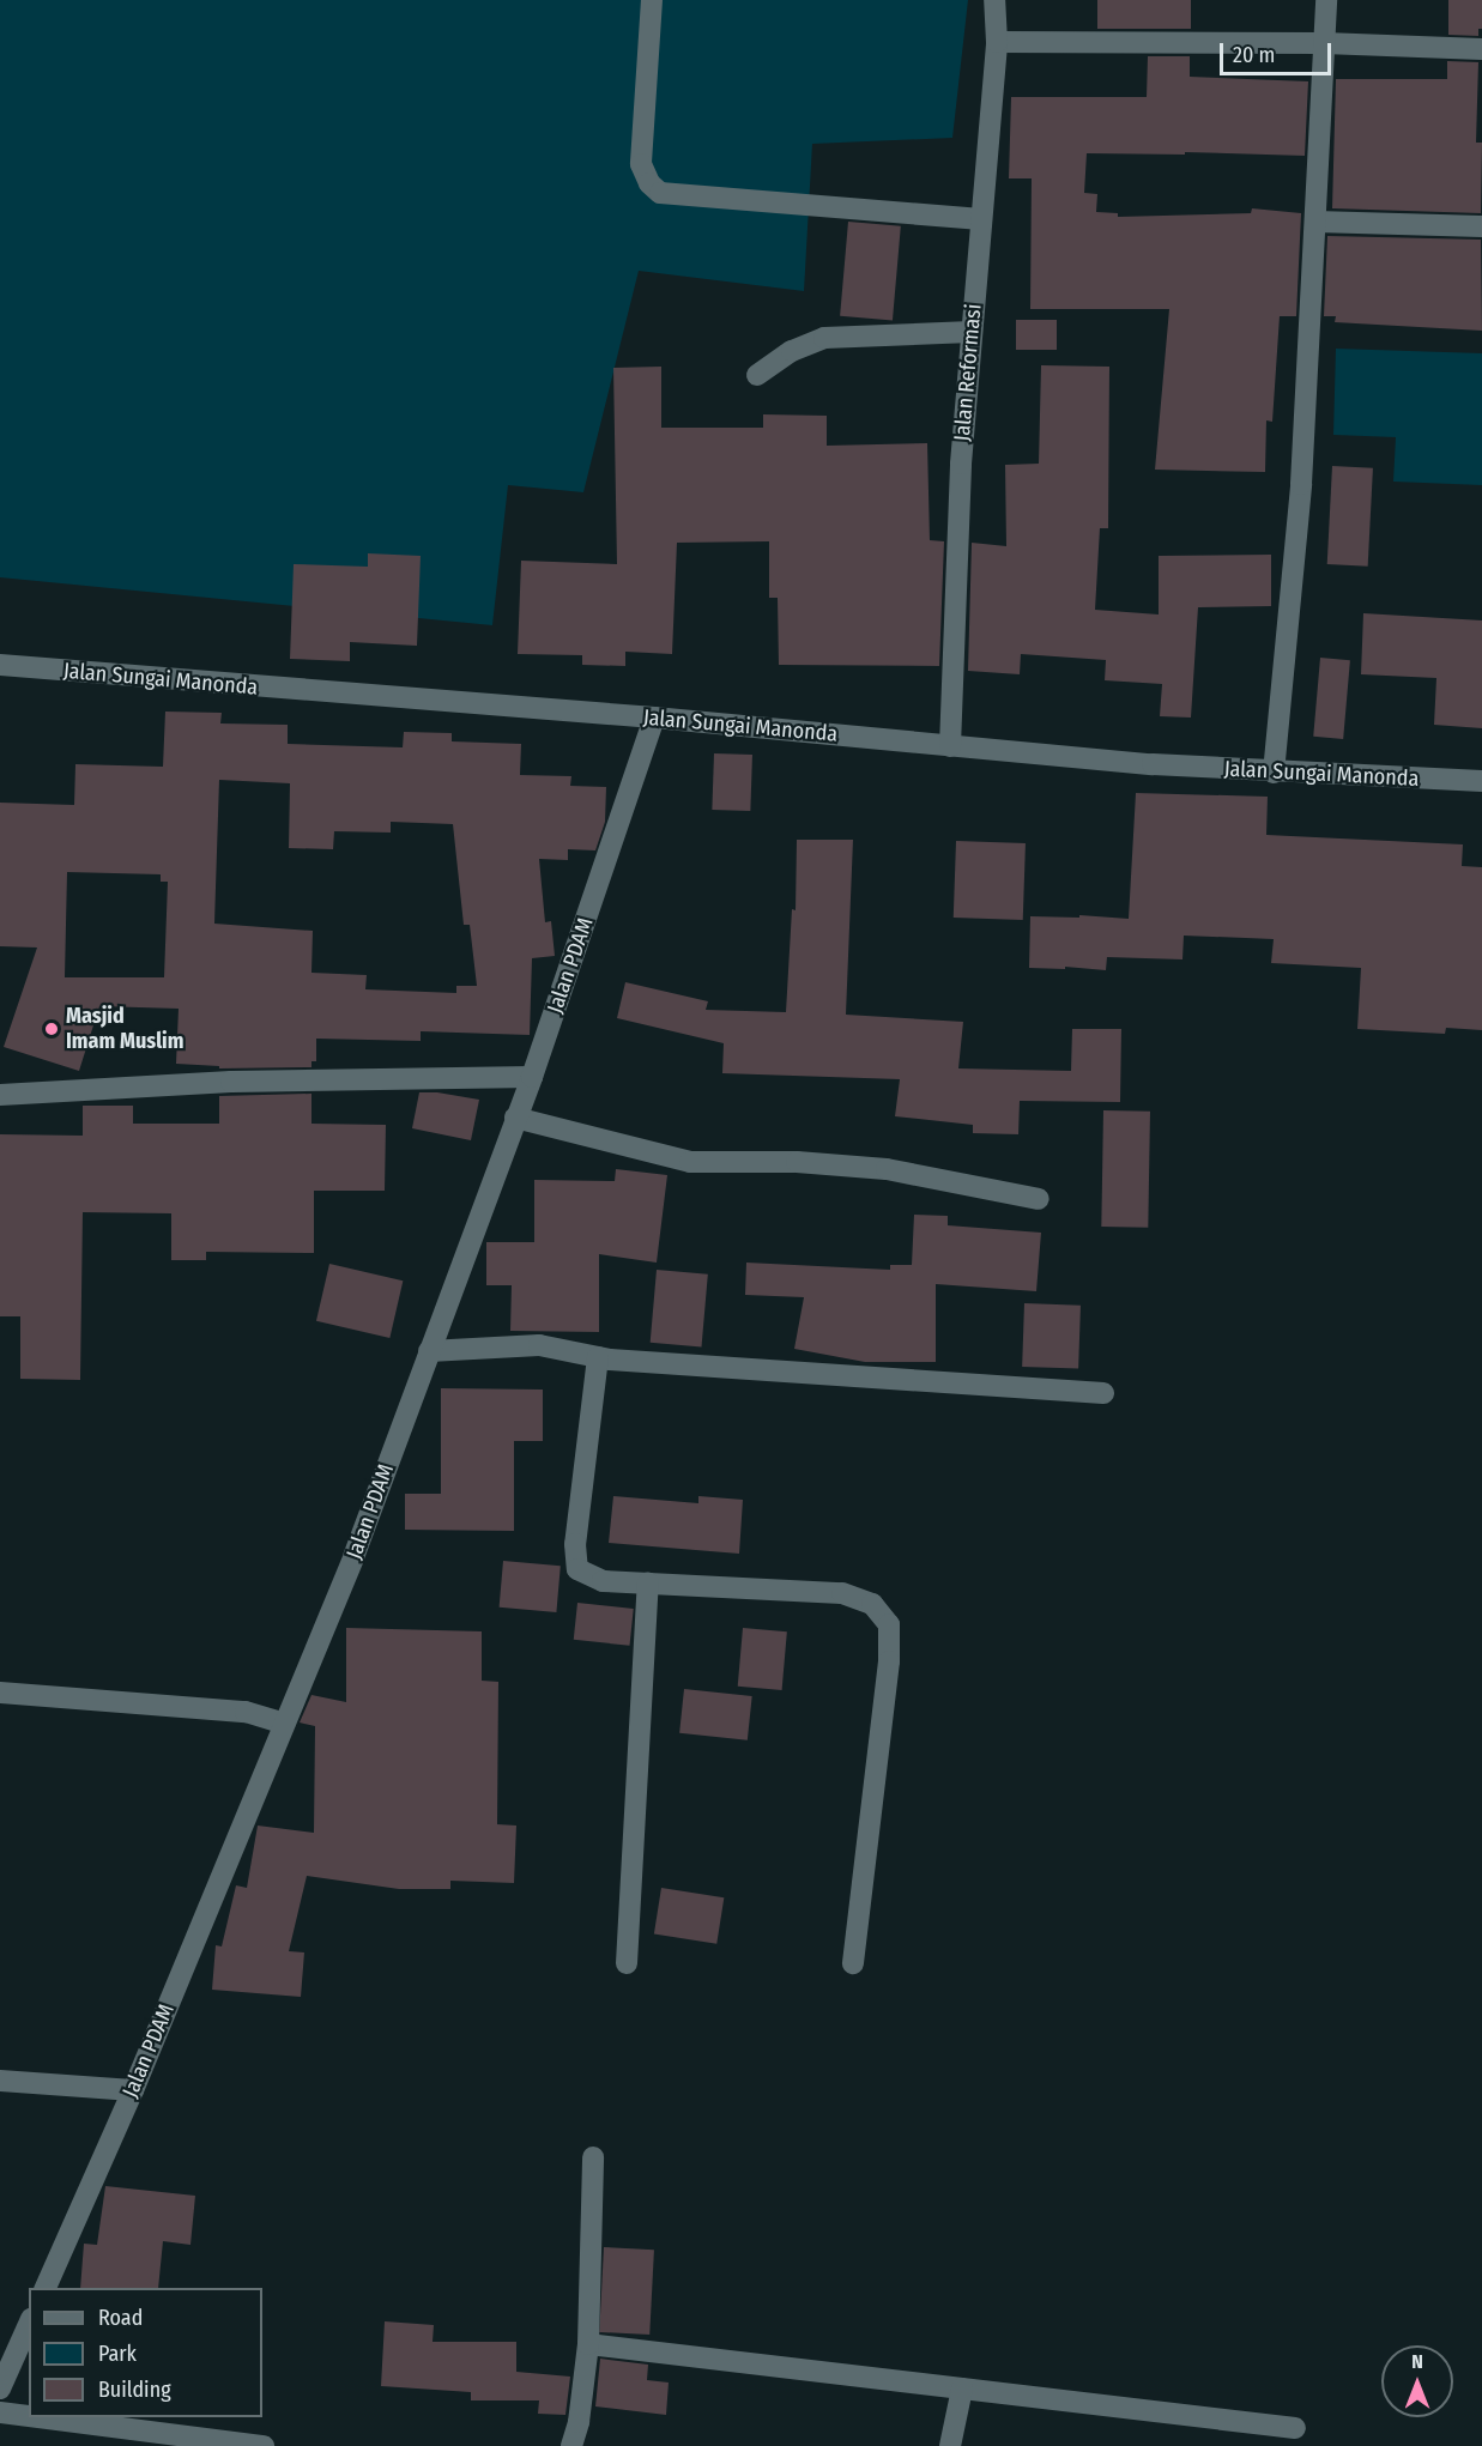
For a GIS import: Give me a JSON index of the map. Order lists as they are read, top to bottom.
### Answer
{
  "streets": {
    "street": ["Jalan Reformasi", "Jalan Sungai Manonda", "Jalan PDAM"]
  },
  "crossings": [
    ["Jalan Reformasi", "Jalan Sungai Manonda"],
    ["Jalan Sungai Manonda", "Jalan PDAM"]
  ],
  "places": ["Masjid Imam Muslim"],
  "legend": ["Road", "Park", "Building"],
  "scale_bar": "20 m",
  "north": "top"
}
